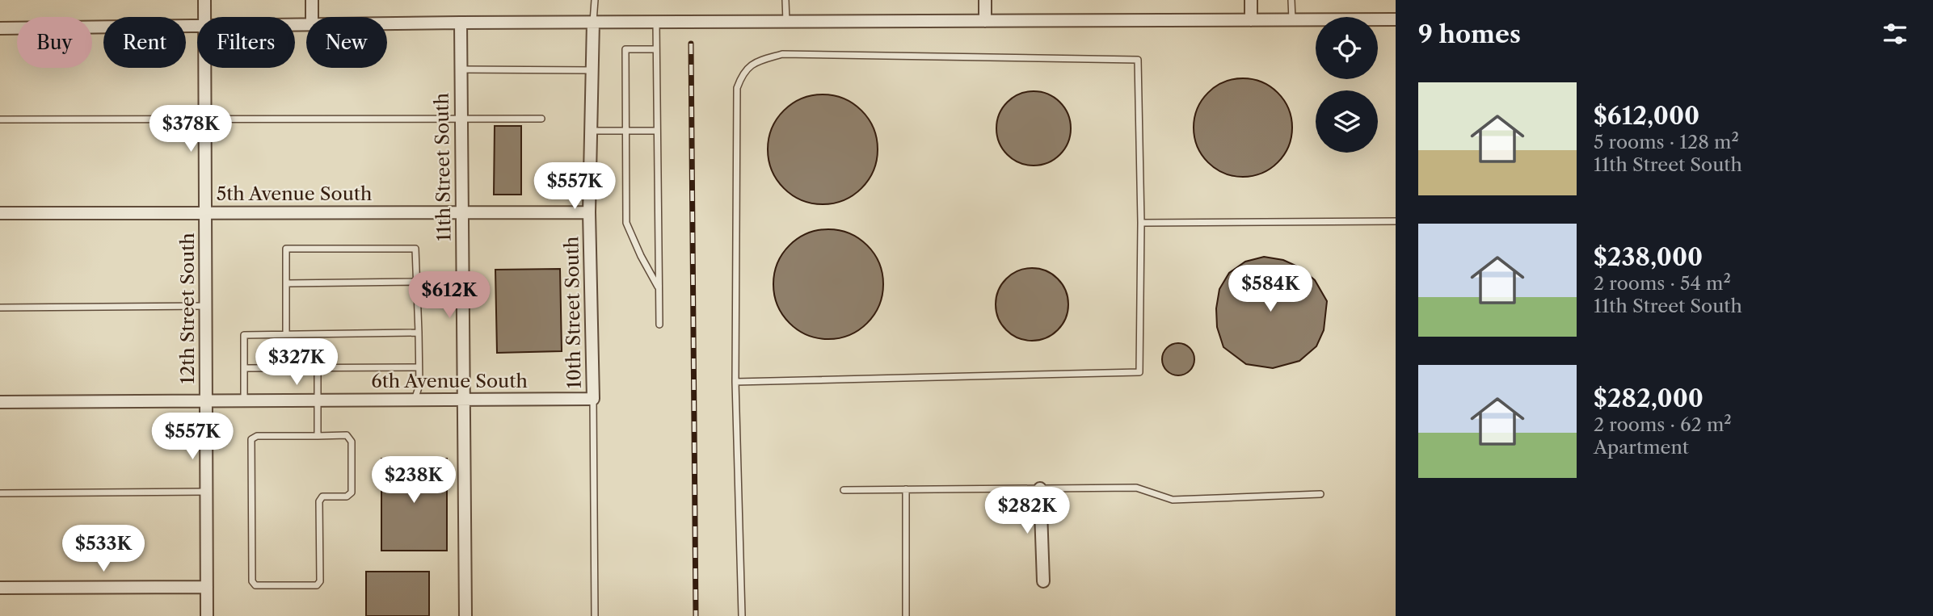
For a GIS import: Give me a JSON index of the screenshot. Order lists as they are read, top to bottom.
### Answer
{
  "streets": {
    "street": [
      "11th Street South",
      "5th Avenue South",
      "12th Street South",
      "10th Street South",
      "6th Avenue South"
    ]
  },
  "crossings": [
    ["11th Street South", "5th Avenue South"],
    ["11th Street South", "6th Avenue South"],
    ["5th Avenue South", "12th Street South"],
    ["5th Avenue South", "10th Street South"],
    ["12th Street South", "6th Avenue South"],
    ["10th Street South", "6th Avenue South"]
  ],
  "page": {
    "heading": "9 homes",
    "chip": [
      "Buy",
      "Rent",
      "Filters",
      "New"
    ],
    "list": [
      {
        "name": "$612,000",
        "note": "5 rooms · 128 m² · 11th Street South"
      },
      {
        "name": "$238,000",
        "note": "2 rooms · 54 m² · 11th Street South"
      },
      {
        "name": "$282,000",
        "note": "2 rooms · 62 m² · Apartment"
      }
    ],
    "price": [
      "$378K",
      "$557K",
      "$584K",
      "$612K",
      "$327K",
      "$557K",
      "$238K",
      "$282K",
      "$533K"
    ]
  }
}
